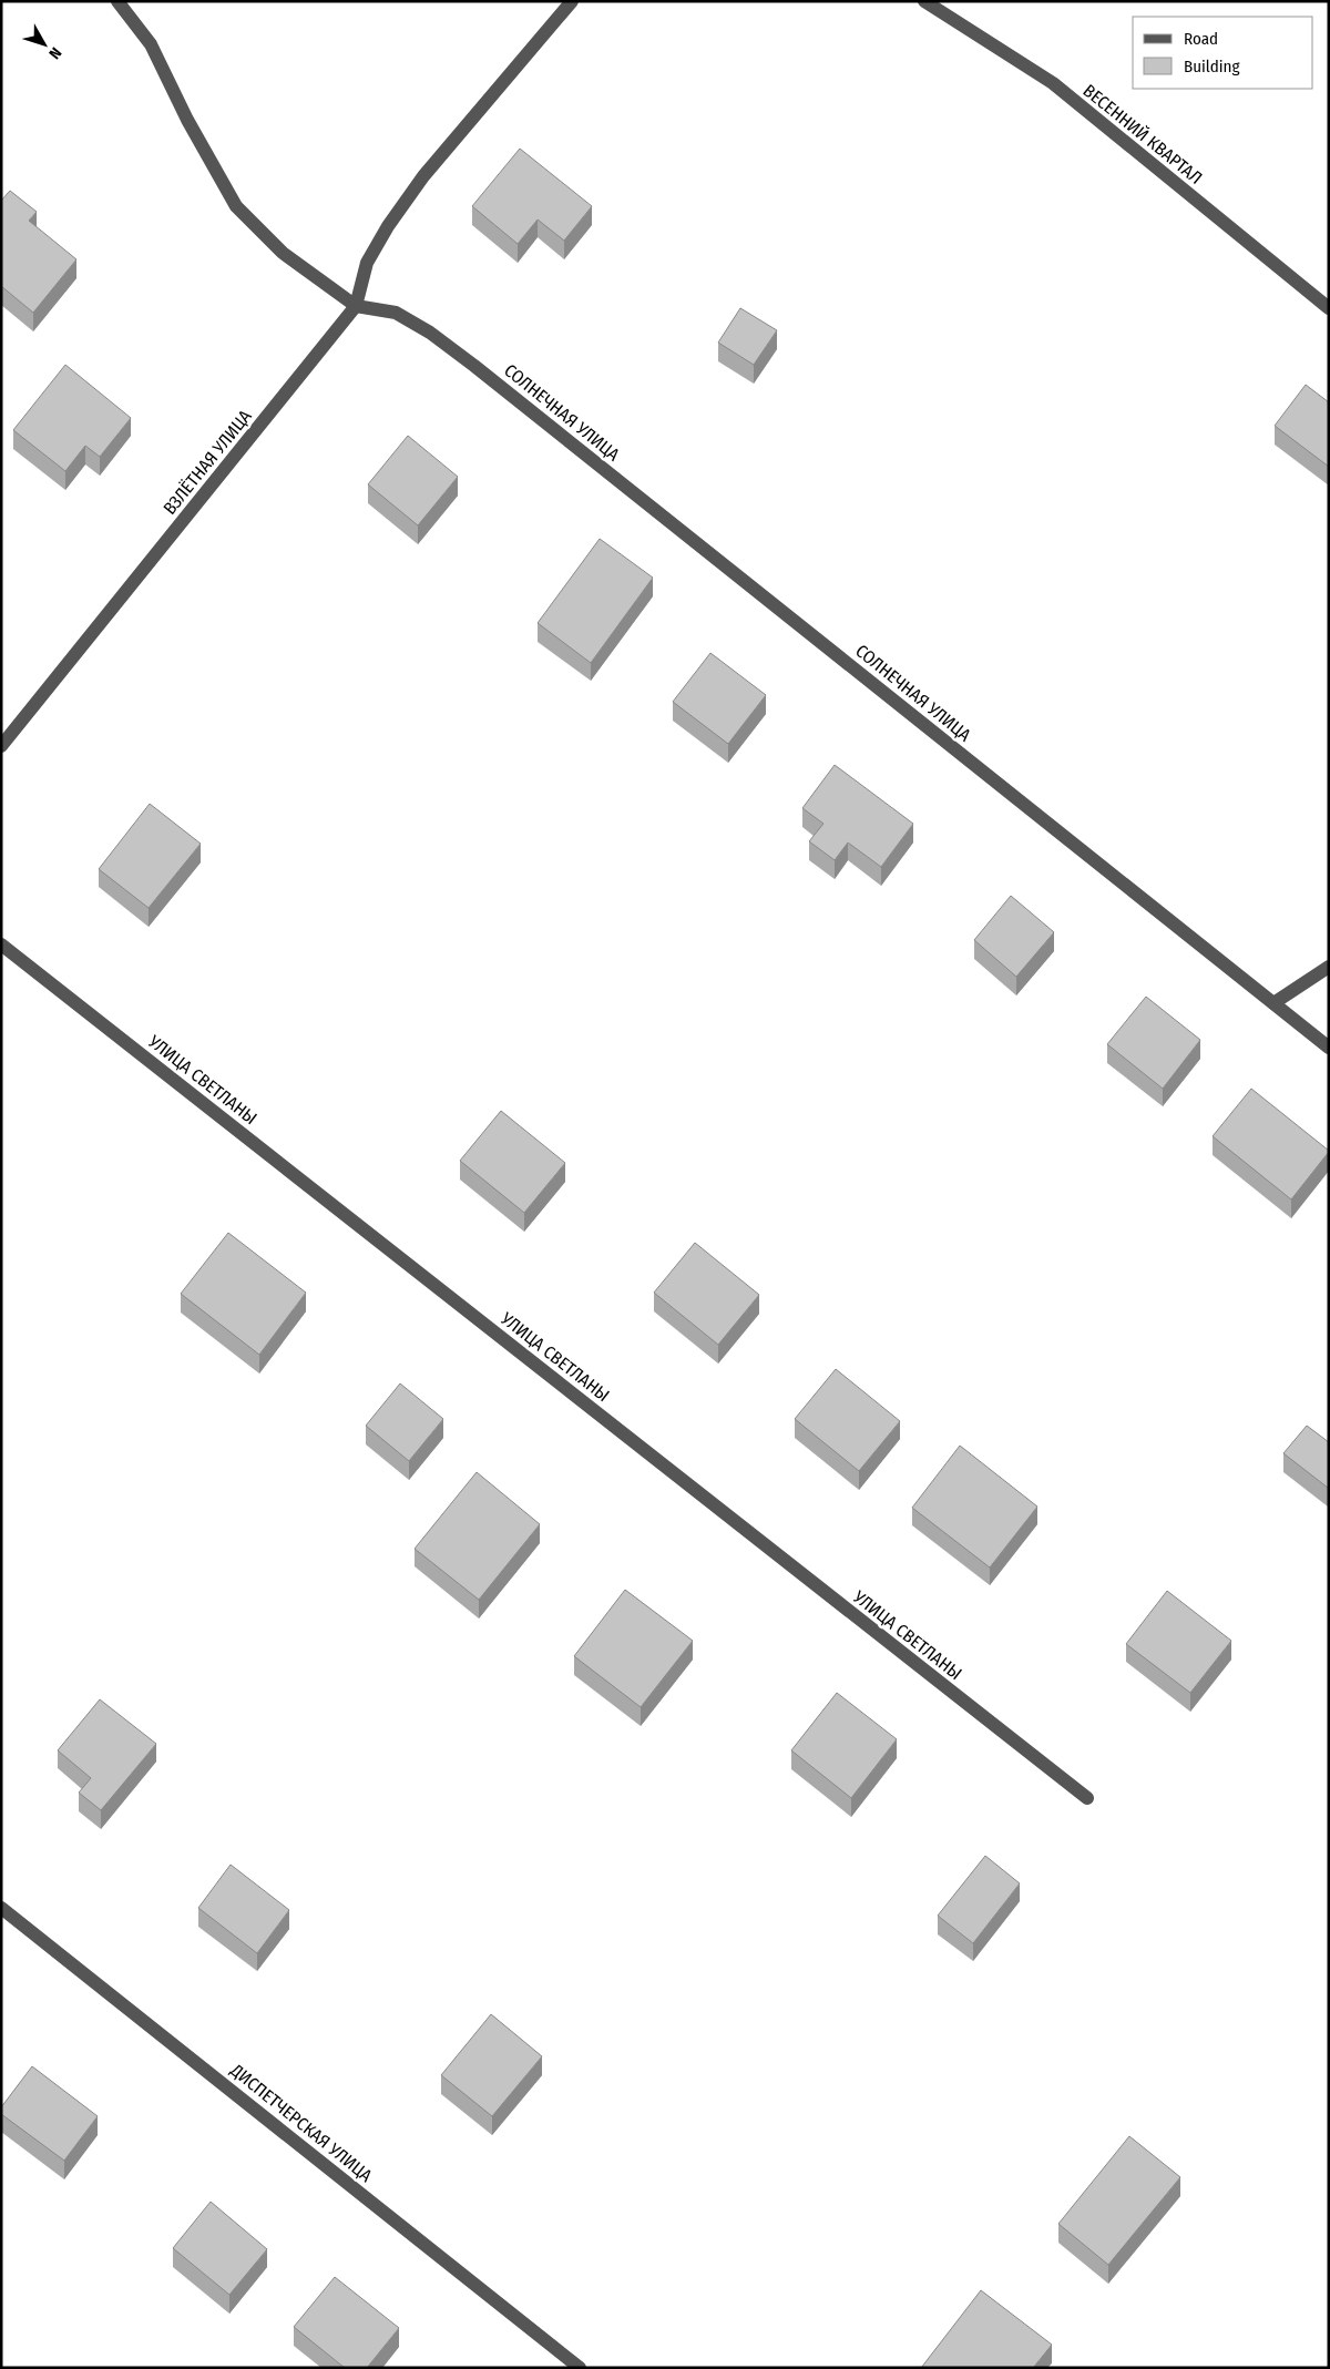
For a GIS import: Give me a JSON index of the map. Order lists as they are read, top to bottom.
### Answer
{
  "streets": {
    "street": [
      "ВЕСЕННИЙ КВАРТАЛ",
      "СОЛНЕЧНАЯ УЛИЦА",
      "ВЗЛЁТНАЯ УЛИЦА",
      "УЛИЦА СВЕТЛАНЫ",
      "ДИСПЕТЧЕРСКАЯ УЛИЦА"
    ]
  },
  "crossings": [
    ["СОЛНЕЧНАЯ УЛИЦА", "ВЗЛЁТНАЯ УЛИЦА"]
  ],
  "legend": ["Road", "Building"],
  "north": "bottom right"
}
